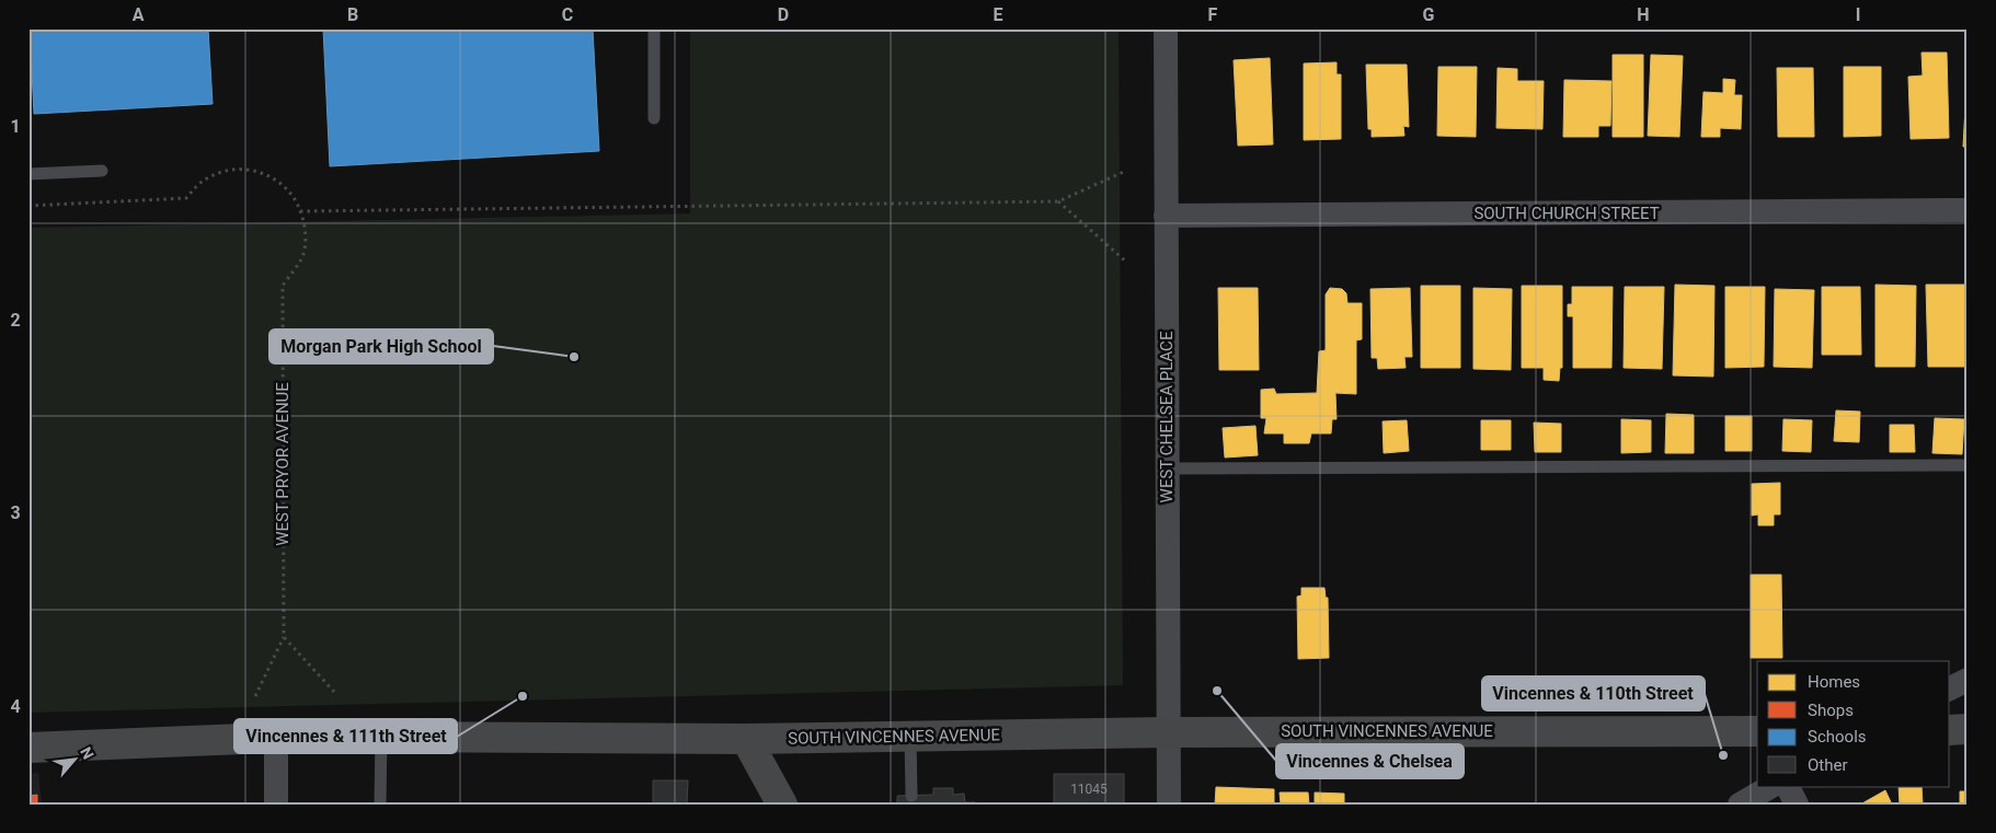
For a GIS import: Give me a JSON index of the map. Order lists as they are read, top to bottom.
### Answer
{
  "streets": {
    "main road": ["SOUTH VINCENNES AVENUE"],
    "street": ["SOUTH CHURCH STREET", "WEST CHELSEA PLACE"],
    "path": ["WEST PRYOR AVENUE"]
  },
  "crossings": [
    ["SOUTH CHURCH STREET", "WEST CHELSEA PLACE"],
    ["WEST CHELSEA PLACE", "SOUTH VINCENNES AVENUE"]
  ],
  "places": [
    "Morgan Park High School",
    "Vincennes & Chelsea",
    "Vincennes & 111th Street",
    "Vincennes & 110th Street"
  ],
  "house_numbers": ["11045"],
  "legend": [
    "Homes",
    "Shops",
    "Schools",
    "Other"
  ],
  "north": "top right",
  "grid": {
    "columns": [
      "A",
      "B",
      "C",
      "D",
      "E",
      "F",
      "G",
      "H",
      "I"
    ],
    "rows": [
      "1",
      "2",
      "3",
      "4"
    ]
  }
}
